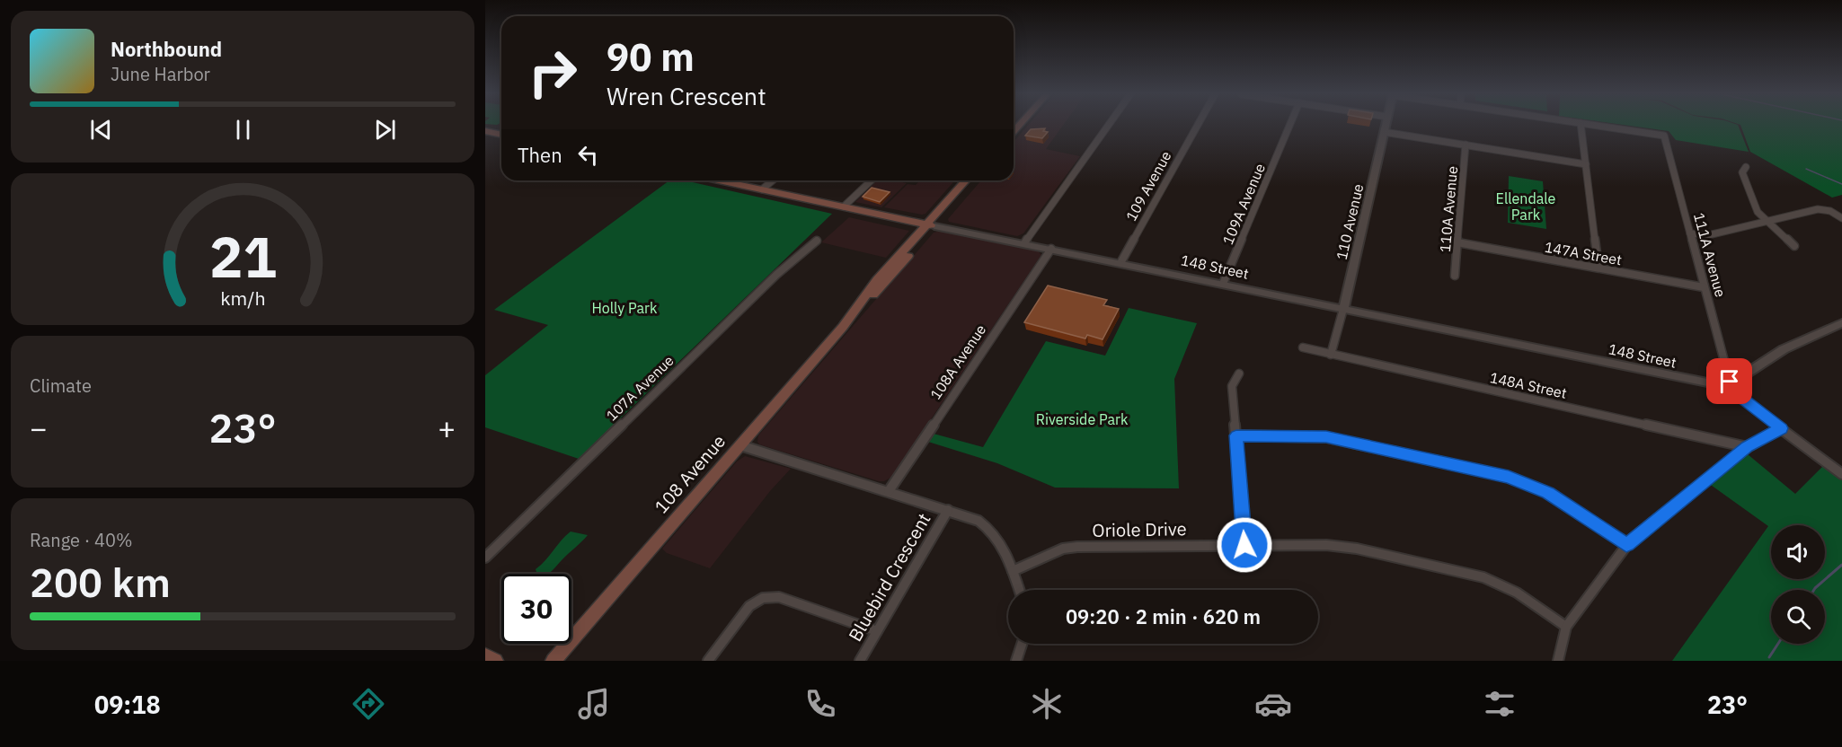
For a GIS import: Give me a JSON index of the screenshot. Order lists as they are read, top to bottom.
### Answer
{
  "streets": {
    "main road": ["148 Street", "108 Avenue"],
    "street": [
      "109 Avenue",
      "109A Avenue",
      "110A Avenue",
      "110 Avenue",
      "147A Street",
      "111A Avenue",
      "108A Avenue",
      "148A Street",
      "107A Avenue",
      "Oriole Drive",
      "Bluebird Crescent"
    ]
  },
  "crossings": [
    ["109 Avenue", "148 Street"],
    ["109A Avenue", "148 Street"],
    ["110A Avenue", "147A Street"],
    ["110 Avenue", "148 Street"],
    ["110 Avenue", "148A Street"],
    ["147A Street", "111A Avenue"],
    ["111A Avenue", "148 Street"],
    ["148 Street", "108A Avenue"],
    ["148 Street", "108 Avenue"]
  ],
  "parks": ["Ellendale Park", "Holly Park", "Riverside Park"],
  "page": {
    "turn": ["90 m", "Wren Crescent"],
    "song": ["Northbound", "June Harbor"],
    "then": "Then",
    "tile": [
      "Climate",
      ["Range · 40%", "200 km"]
    ],
    "heat": ["−", "23°", "+"],
    "limit": "30",
    "trip": "09:20 · 2 min · 620 m",
    "tabs": ["09:18", "23°"],
    "gauge": ["21", "km/h"]
  }
}
